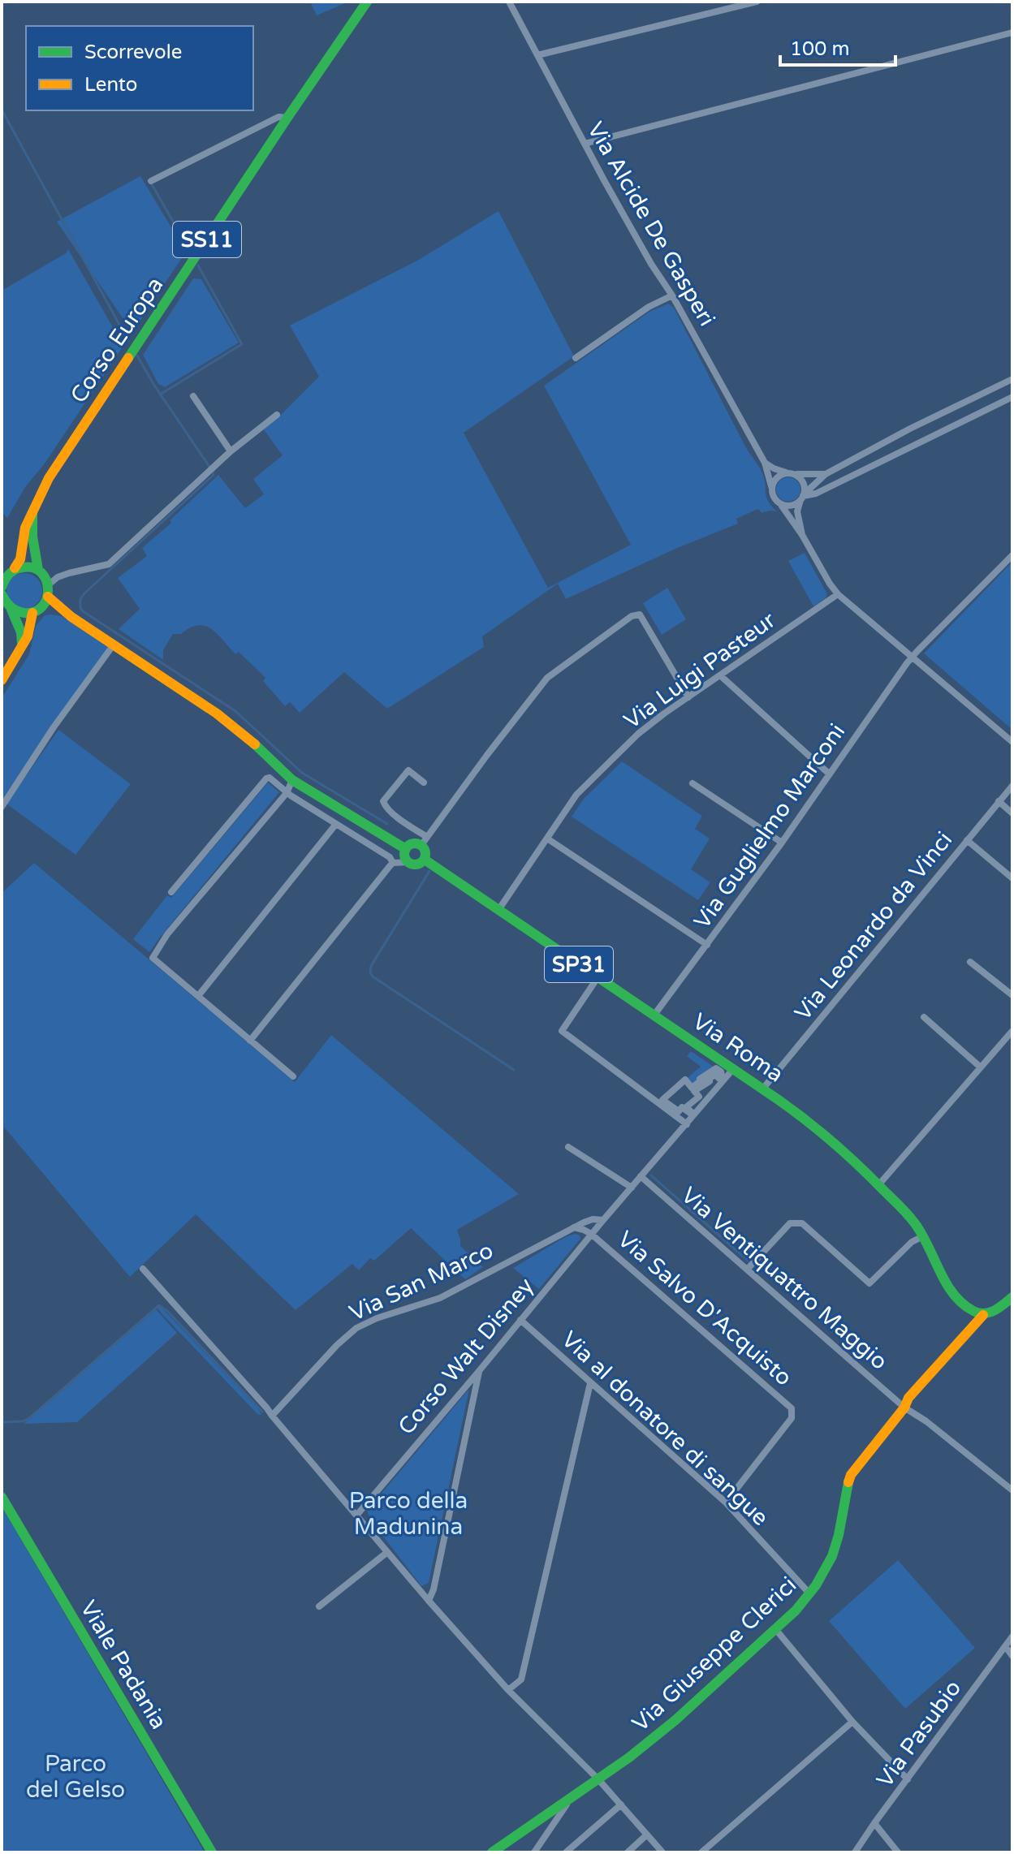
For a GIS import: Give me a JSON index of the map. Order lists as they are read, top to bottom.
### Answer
{
  "streets": {
    "main road": [
      "SS11",
      "Corso Europa",
      "SP31",
      "Via Roma",
      "Via Giuseppe Clerici",
      "Viale Padania"
    ],
    "street": [
      "Via Alcide De Gasperi",
      "Via Luigi Pasteur",
      "Via Guglielmo Marconi",
      "Via Leonardo da Vinci",
      "Via Ventiquattro Maggio",
      "Via San Marco",
      "Via Salvo D'Acquisto",
      "Corso Walt Disney",
      "Via al donatore di sangue",
      "Via Pasubio"
    ]
  },
  "crossings": [
    ["Via Luigi Pasteur", "Via Roma"],
    ["Via Guglielmo Marconi", "Via Roma"],
    ["Via Leonardo da Vinci", "Via Roma"],
    ["Via Roma", "Via Giuseppe Clerici"],
    ["Via Ventiquattro Maggio", "Via Giuseppe Clerici"],
    ["Via San Marco", "Corso Walt Disney"],
    ["Via Salvo D'Acquisto", "Corso Walt Disney"],
    ["Via Salvo D'Acquisto", "Via al donatore di sangue"],
    ["Corso Walt Disney", "Via al donatore di sangue"],
    ["Via al donatore di sangue", "Via Giuseppe Clerici"]
  ],
  "parks": ["Parco della Madunina", "Parco del Gelso"],
  "legend": ["Scorrevole", "Lento"],
  "scale_bar": "100 m"
}
